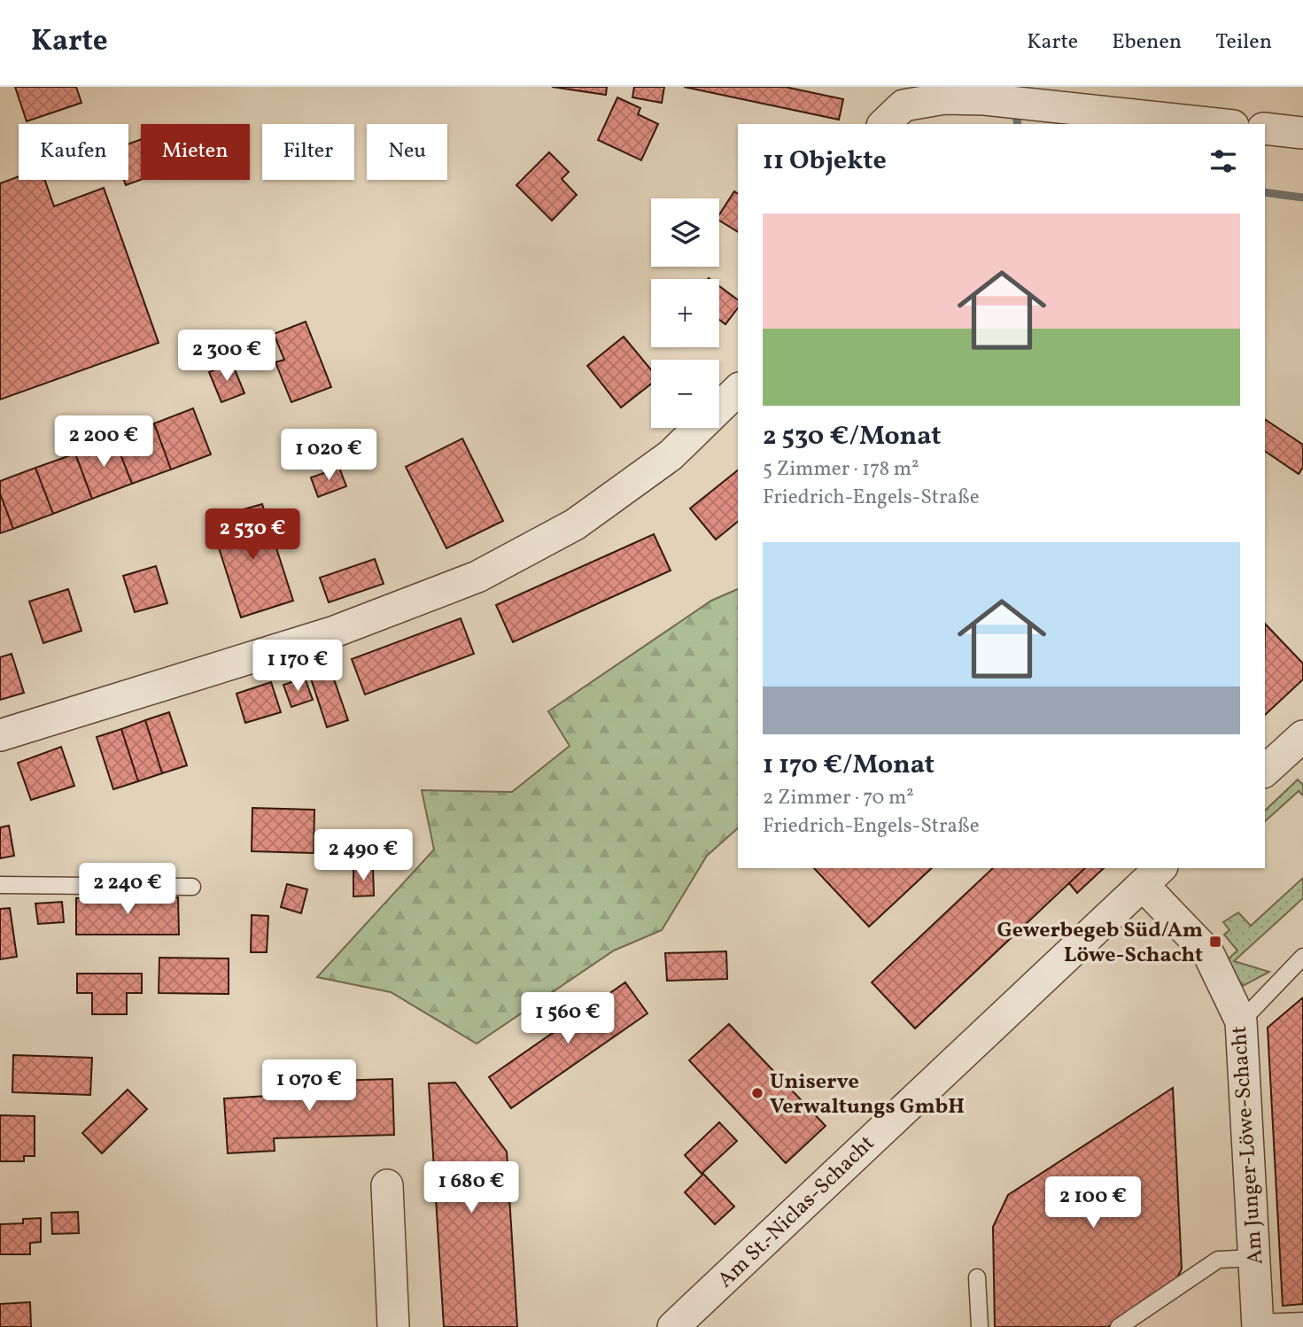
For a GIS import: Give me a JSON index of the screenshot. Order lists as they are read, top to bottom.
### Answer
{
  "streets": {
    "street": ["Am Junger-Löwe-Schacht", "Am St.-Niclas-Schacht"]
  },
  "crossings": [
    ["Am Junger-Löwe-Schacht", "Am St.-Niclas-Schacht"]
  ],
  "places": {
    "transit": ["Gewerbegeb Süd/Am Löwe-Schacht"],
    "other": ["Uniserve Verwaltungs GmbH"]
  },
  "page": {
    "header": "Karte",
    "nav": ["Karte", "Ebenen", "Teilen"],
    "chip": [
      "Kaufen",
      "Mieten",
      "Filter",
      "Neu"
    ],
    "heading": "11 Objekte",
    "map_buttons": ["+", "−"],
    "list": [
      {
        "name": "2 530 €/Monat",
        "note": "5 Zimmer · 178 m² · Friedrich-Engels-Straße"
      },
      {
        "name": "1 170 €/Monat",
        "note": "2 Zimmer · 70 m² · Friedrich-Engels-Straße"
      }
    ],
    "price": [
      "2 300 €",
      "2 200 €",
      "1 020 €",
      "2 530 €",
      "1 170 €",
      "2 490 €",
      "2 240 €",
      "1 560 €",
      "1 070 €",
      "1 680 €",
      "2 100 €"
    ]
  }
}
